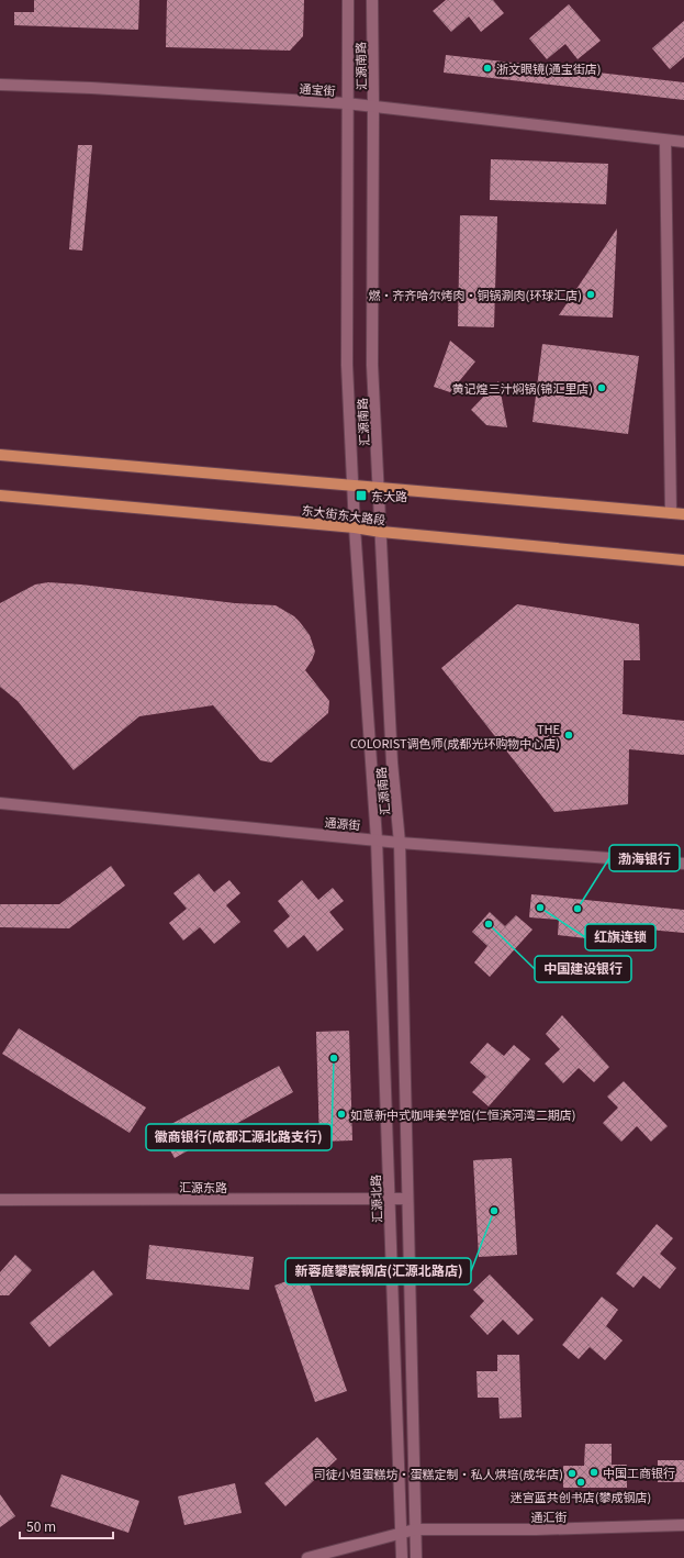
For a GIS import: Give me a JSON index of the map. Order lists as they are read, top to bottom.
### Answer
{
  "streets": {
    "main road": ["东大街东大路段"],
    "street": [
      "汇源南路",
      "通宝街",
      "通源街",
      "汇源东路",
      "汇源北路",
      "通汇街"
    ]
  },
  "crossings": [
    ["汇源南路", "通宝街"],
    ["汇源南路", "东大街东大路段"],
    ["汇源南路", "通源街"],
    ["汇源南路", "汇源北路"],
    ["通源街", "汇源北路"],
    ["汇源东路", "汇源北路"],
    ["汇源北路", "通汇街"]
  ],
  "places": {
    "other": [
      "浙文眼镜(通宝街店)",
      "燃·齐齐哈尔烤肉·铜锅涮肉(环球汇店)",
      "黄记煌三汁焖锅(锦汇里店)",
      "THE COLORIST调色师(成都光环购物中心店)",
      "红旗连锁",
      "渤海银行",
      "中国建设银行",
      "徽商银行(成都汇源北路支行)",
      "如意新中式咖啡美学馆(仁恒滨河湾二期店)",
      "新蓉庭攀宸钢店(汇源北路店)",
      "中国工商银行",
      "司徒小姐蛋糕坊·蛋糕定制·私人烘培(成华店)",
      "迷宫蓝共创书店(攀成钢店)"
    ],
    "transit": ["东大路"]
  },
  "scale_bar": "50 m"
}
